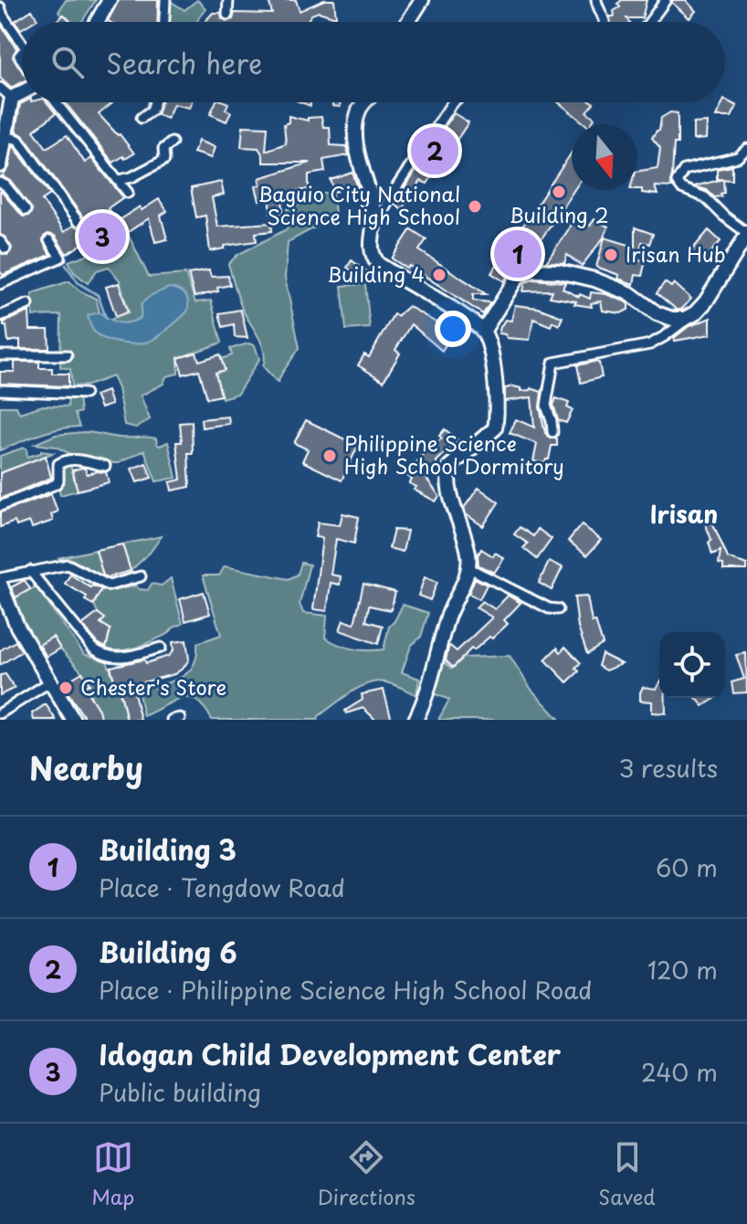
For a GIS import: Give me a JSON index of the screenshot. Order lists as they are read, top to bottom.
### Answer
{
  "districts": ["Irisan"],
  "places": [
    "Building 2",
    "Baguio City National Science High School",
    "Irisan Hub",
    "Building 4",
    "Philippine Science High School Dormitory",
    "Chester's Store"
  ],
  "north": "bottom",
  "page": {
    "search": "Search here",
    "pins": ["2", "3", "1"],
    "heading": ["Nearby", "3 results"],
    "list": [
      {
        "mark": "1",
        "name": "Building 3",
        "note": "Place · Tengdow Road",
        "value": "60 m"
      },
      {
        "mark": "2",
        "name": "Building 6",
        "note": "Place · Philippine Science High School Road",
        "value": "120 m"
      },
      {
        "mark": "3",
        "name": "Idogan Child Development Center",
        "note": "Public building",
        "value": "240 m"
      }
    ],
    "nav": ["Map", "Directions", "Saved"]
  }
}
